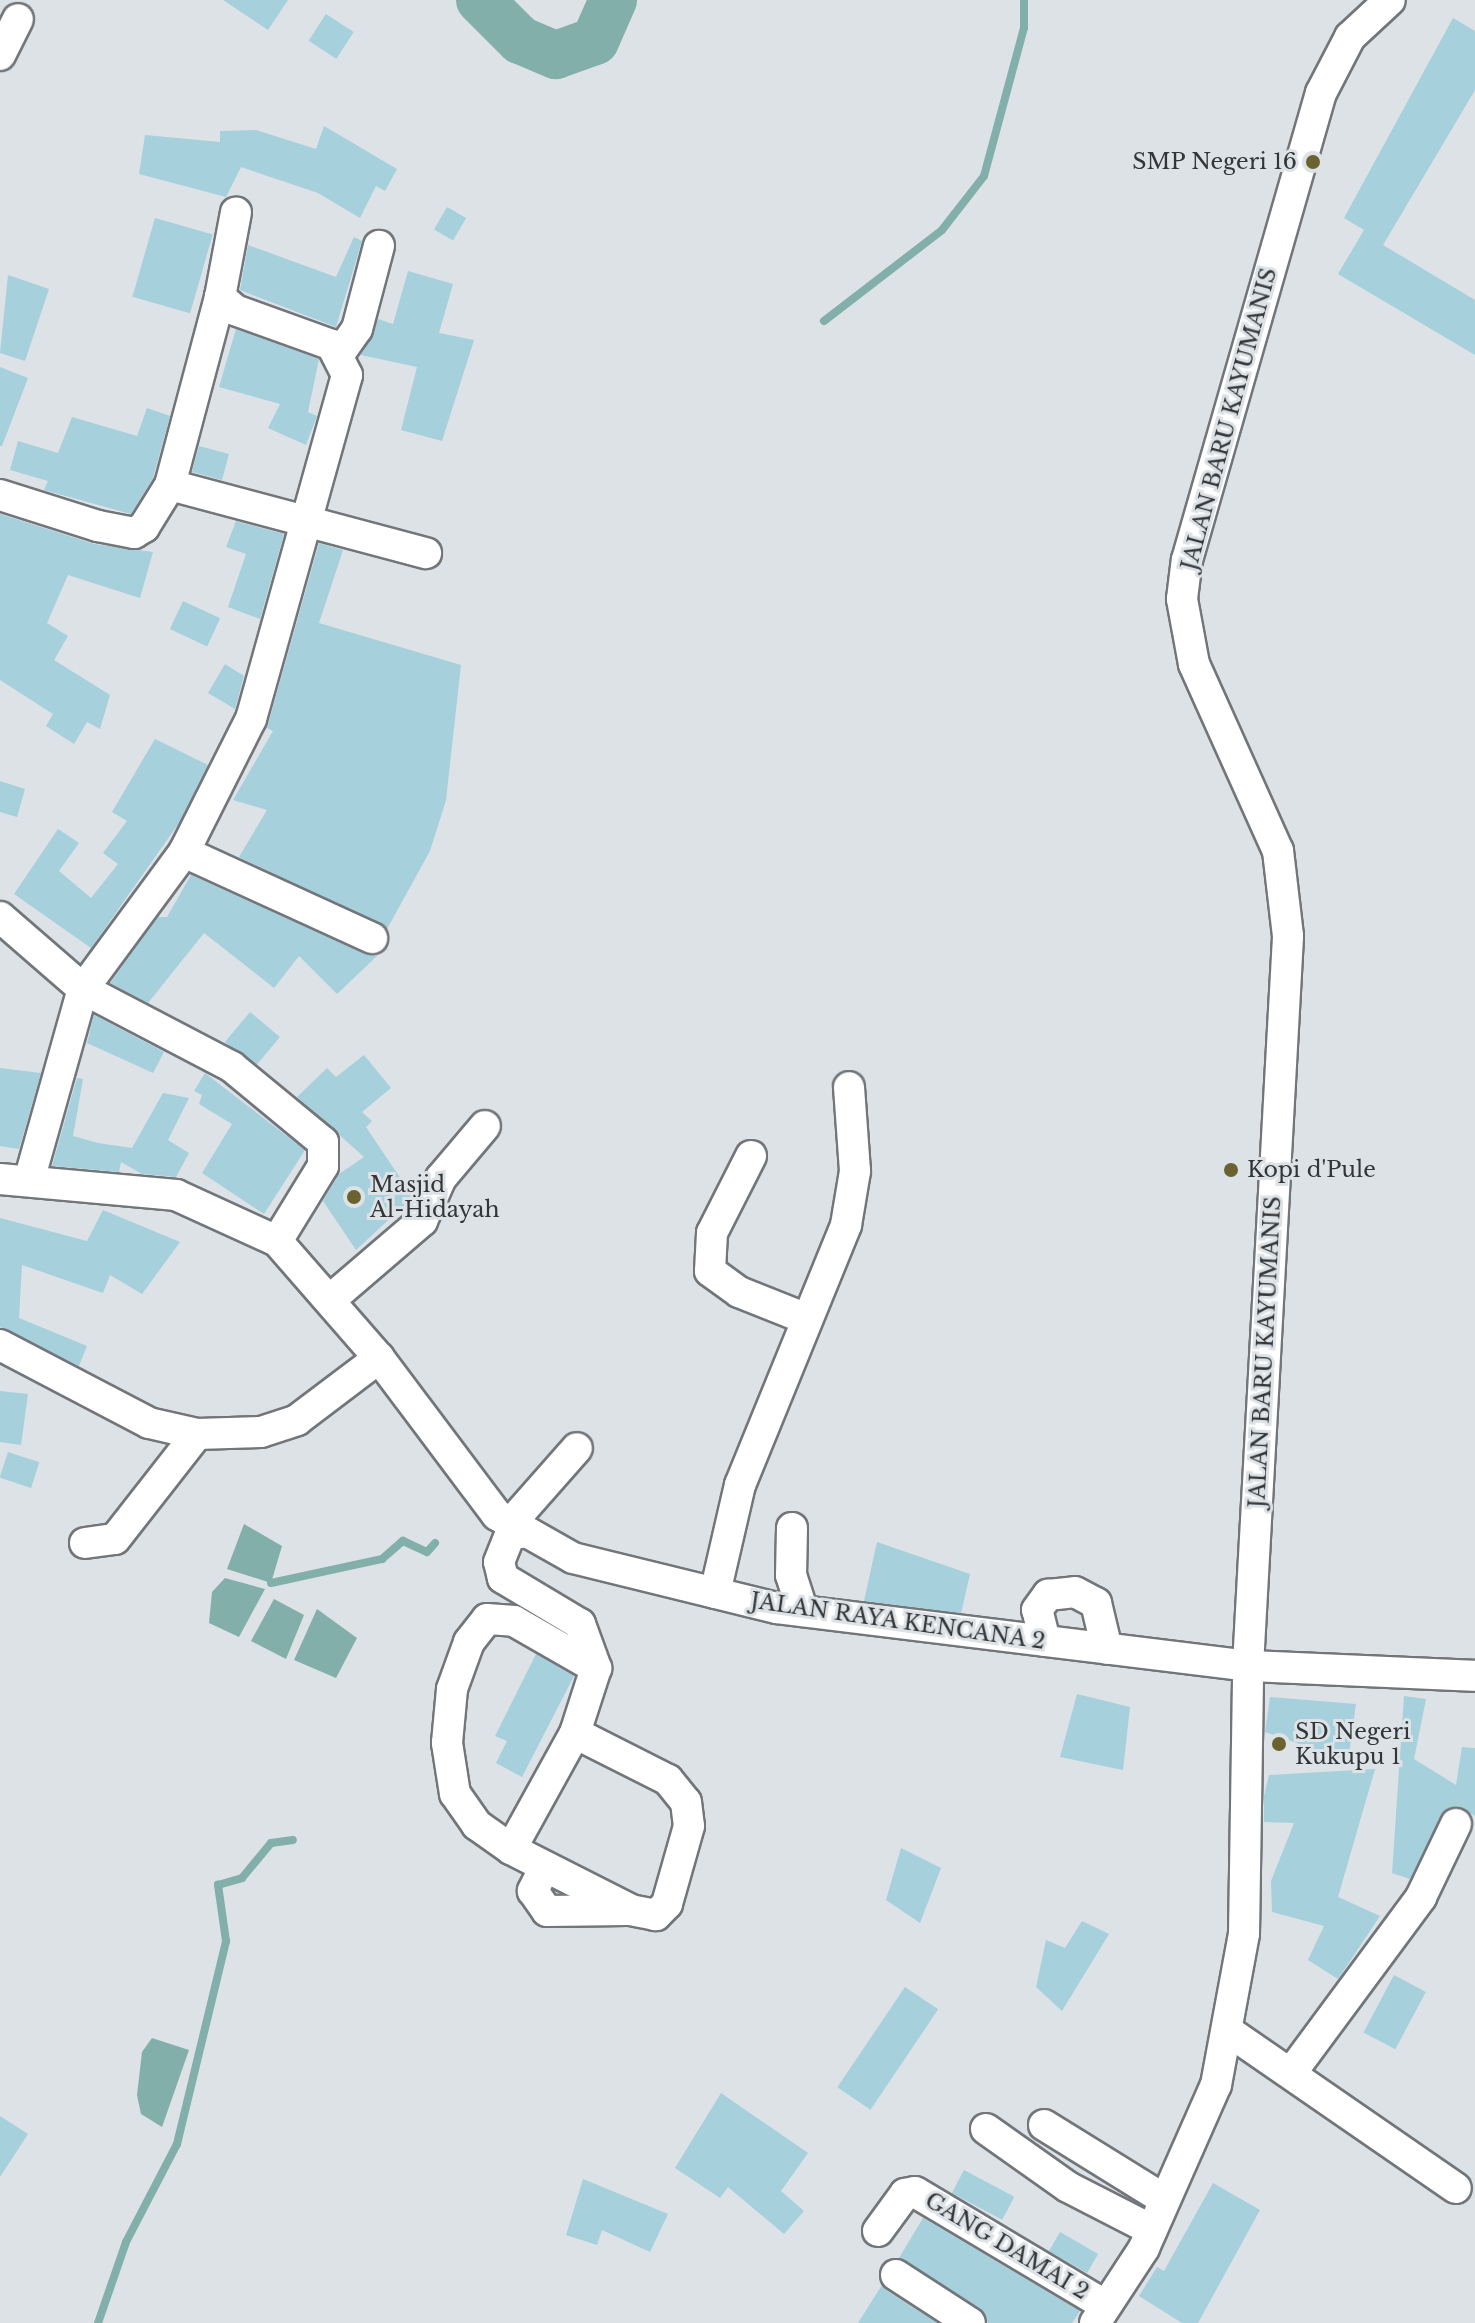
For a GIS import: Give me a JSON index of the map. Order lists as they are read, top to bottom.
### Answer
{
  "streets": {
    "street": ["JALAN BARU KAYUMANIS", "JALAN RAYA KENCANA 2", "GANG DAMAI 2"]
  },
  "crossings": [
    ["JALAN BARU KAYUMANIS", "JALAN RAYA KENCANA 2"],
    ["JALAN BARU KAYUMANIS", "GANG DAMAI 2"]
  ],
  "places": [
    "SMP Negeri 16",
    "Kopi d'Pule",
    "Masjid Al-Hidayah",
    "SD Negeri Kukupu 1"
  ]
}
